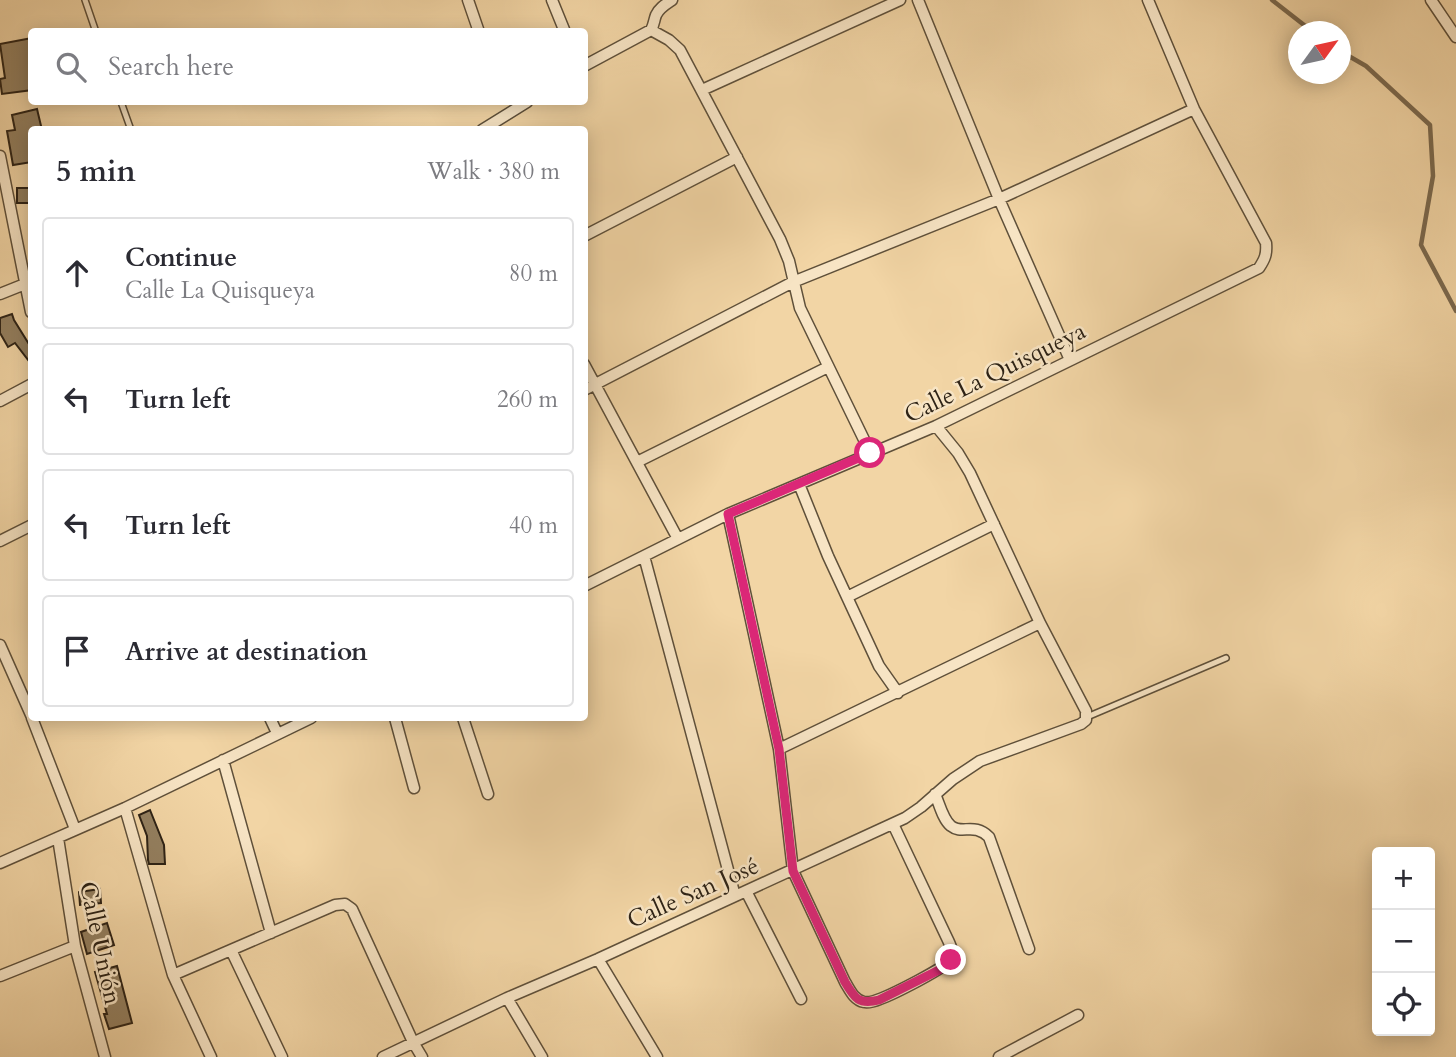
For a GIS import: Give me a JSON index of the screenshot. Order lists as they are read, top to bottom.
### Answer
{
  "streets": {
    "street": ["Calle La Quisqueya", "Calle San José", "Calle Unión"]
  },
  "north": "top right",
  "page": {
    "search": "Search here",
    "heading": ["5 min", "Walk · 380 m"],
    "list": [
      ["Continue", "Calle La Quisqueya", "80 m"],
      ["Turn left", "260 m"],
      ["Turn left", "40 m"],
      "Arrive at destination"
    ],
    "map_buttons": ["+", "−"]
  }
}
